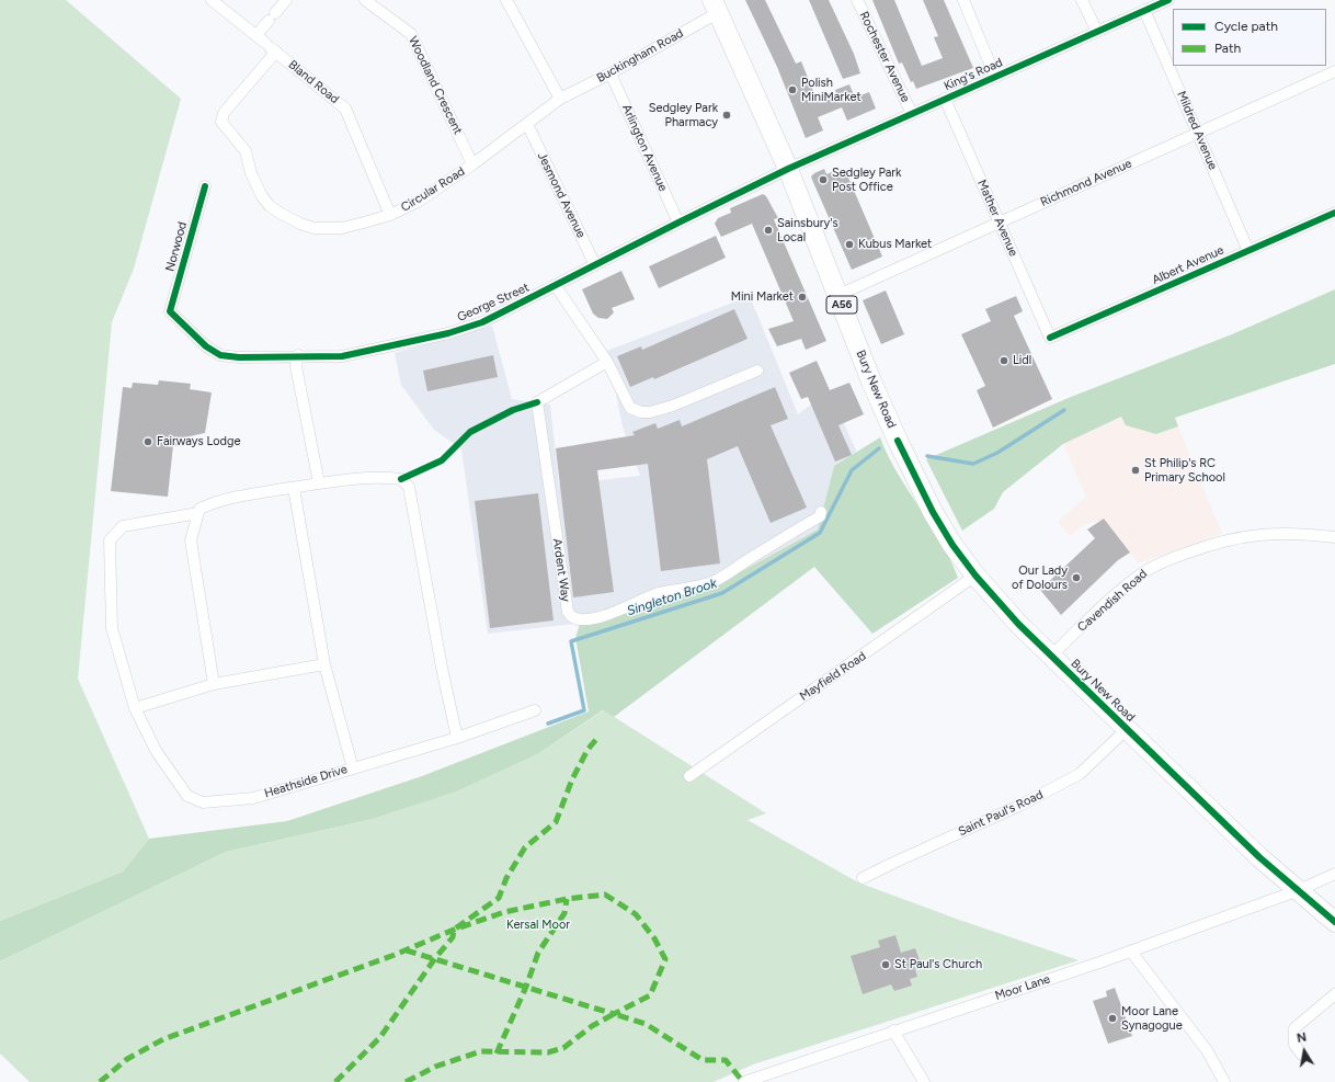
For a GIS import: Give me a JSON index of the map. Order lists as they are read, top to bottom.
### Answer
{
  "streets": {
    "highway": ["A56", "Bury New Road"],
    "street": [
      "Buckingham Road",
      "Rochester Avenue",
      "King's Road",
      "Bland Road",
      "Woodland Crescent",
      "Mildred Avenue",
      "Arlington Avenue",
      "Richmond Avenue",
      "Circular Road",
      "Jesmond Avenue",
      "Mather Avenue",
      "Norwood",
      "Albert Avenue",
      "George Street",
      "Ardent Way",
      "Cavendish Road",
      "Mayfield Road",
      "Heathside Drive",
      "Saint Paul's Road",
      "Moor Lane"
    ]
  },
  "crossings": [
    ["Buckingham Road", "Arlington Avenue"],
    ["Buckingham Road", "Circular Road"],
    ["Buckingham Road", "Bury New Road"],
    ["Rochester Avenue", "King's Road"],
    ["King's Road", "Mildred Avenue"],
    ["King's Road", "Mather Avenue"],
    ["King's Road", "George Street"],
    ["King's Road", "Bury New Road"],
    ["Bland Road", "Circular Road"],
    ["Woodland Crescent", "Circular Road"],
    ["Mildred Avenue", "Richmond Avenue"],
    ["Mildred Avenue", "Albert Avenue"],
    ["Arlington Avenue", "George Street"],
    ["Richmond Avenue", "Mather Avenue"],
    ["Richmond Avenue", "Bury New Road"],
    ["Circular Road", "Jesmond Avenue"],
    ["Jesmond Avenue", "George Street"],
    ["Mather Avenue", "Albert Avenue"],
    ["Norwood", "George Street"],
    ["George Street", "Bury New Road"],
    ["Bury New Road", "Cavendish Road"],
    ["Bury New Road", "Mayfield Road"],
    ["Bury New Road", "Saint Paul's Road"],
    ["Bury New Road", "Moor Lane"]
  ],
  "water": ["Singleton Brook"],
  "parks": ["Kersal Moor"],
  "places": [
    "Polish MiniMarket",
    "Sedgley Park Pharmacy",
    "Sedgley Park Post Office",
    "Sainsbury's Local",
    "Kubus Market",
    "Mini Market",
    "Lidl",
    "Fairways Lodge",
    "St Philip's RC Primary School",
    "Our Lady of Dolours",
    "St Paul's Church",
    "Moor Lane Synagogue"
  ],
  "legend": ["Cycle path", "Path"],
  "north": "top"
}
